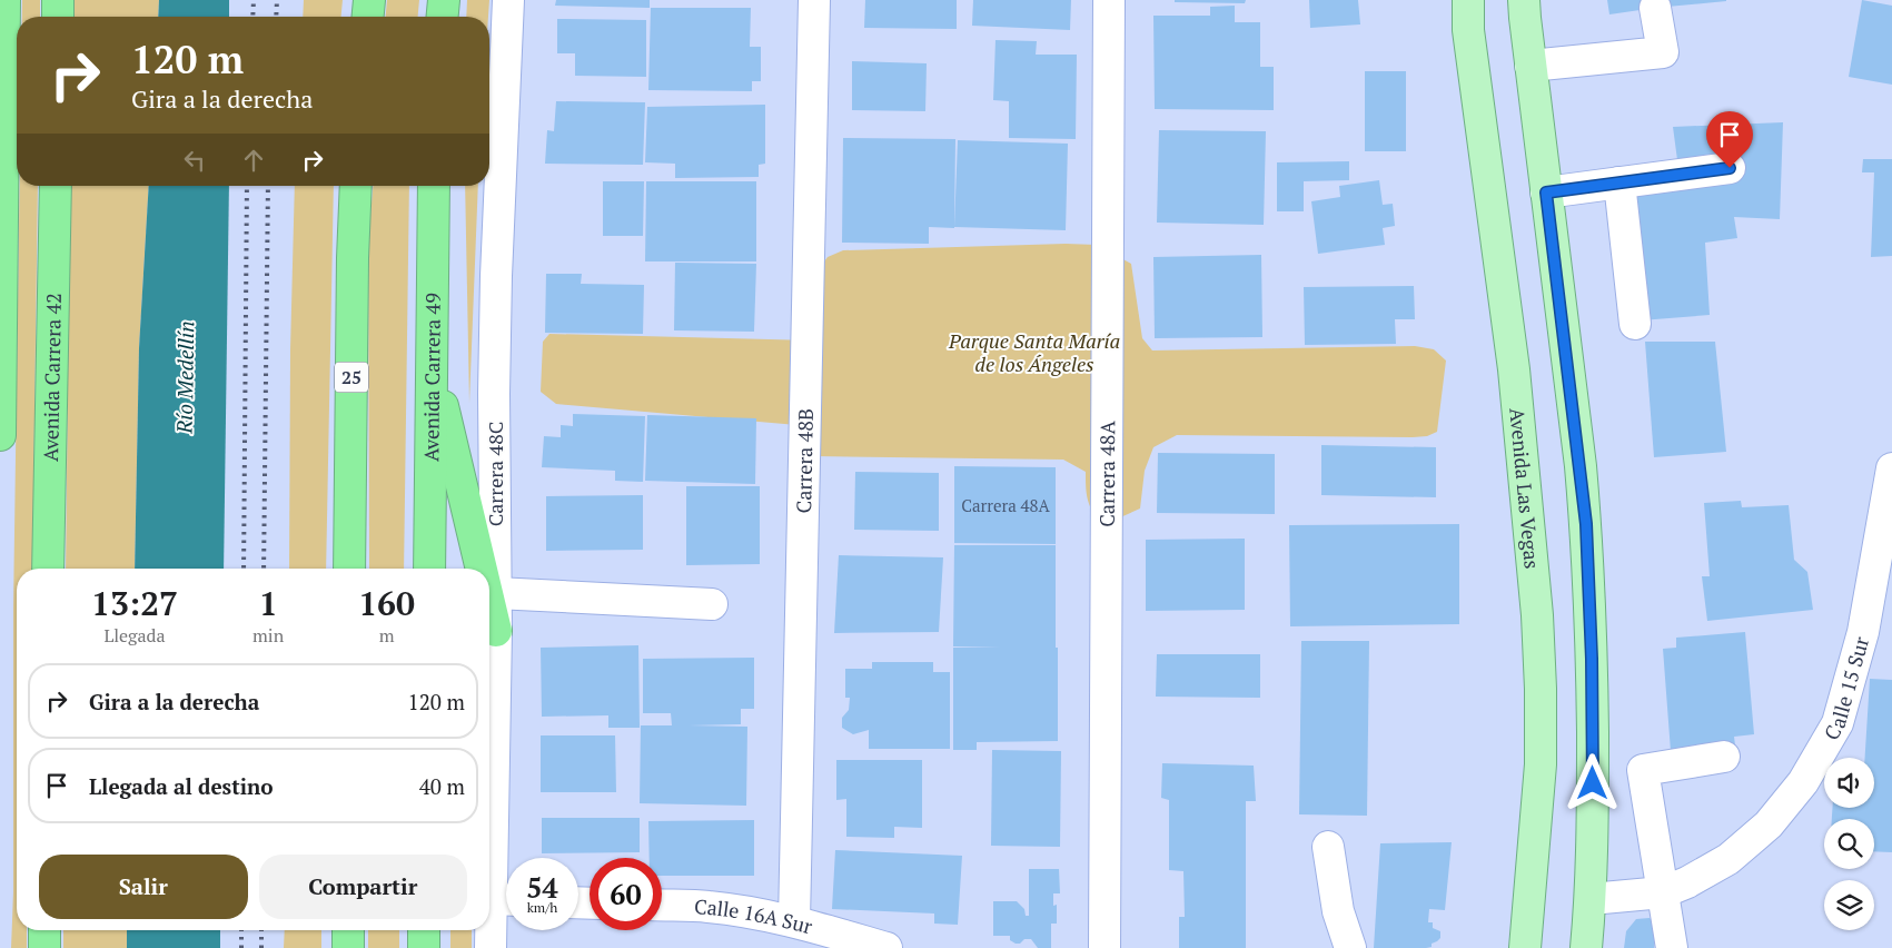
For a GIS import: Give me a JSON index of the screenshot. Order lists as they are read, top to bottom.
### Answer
{
  "streets": {
    "highway": ["Avenida Carrera 42", "25", "Avenida Carrera 49"],
    "main road": ["Avenida Las Vegas"],
    "street": [
      "Carrera 48B",
      "Carrera 48C",
      "Carrera 48A",
      "Calle 15 Sur",
      "Calle 16A Sur"
    ]
  },
  "crossings": [
    ["Carrera 48B", "Calle 16A Sur"]
  ],
  "water": ["Río Medellín"],
  "parks": ["Parque Santa María de los Ángeles"],
  "house_numbers": ["Carrera 48A"],
  "page": {
    "turn": ["120 m", "Gira a la derecha"],
    "eta": [
      "13:27",
      "Llegada",
      "1",
      "min",
      "160",
      "m"
    ],
    "list": [
      {
        "name": "Gira a la derecha",
        "value": "120 m"
      },
      {
        "name": "Llegada al destino",
        "value": "40 m"
      }
    ],
    "buttons": ["Salir", "Compartir"],
    "speed": "54 km/h",
    "limit": "60"
  }
}
